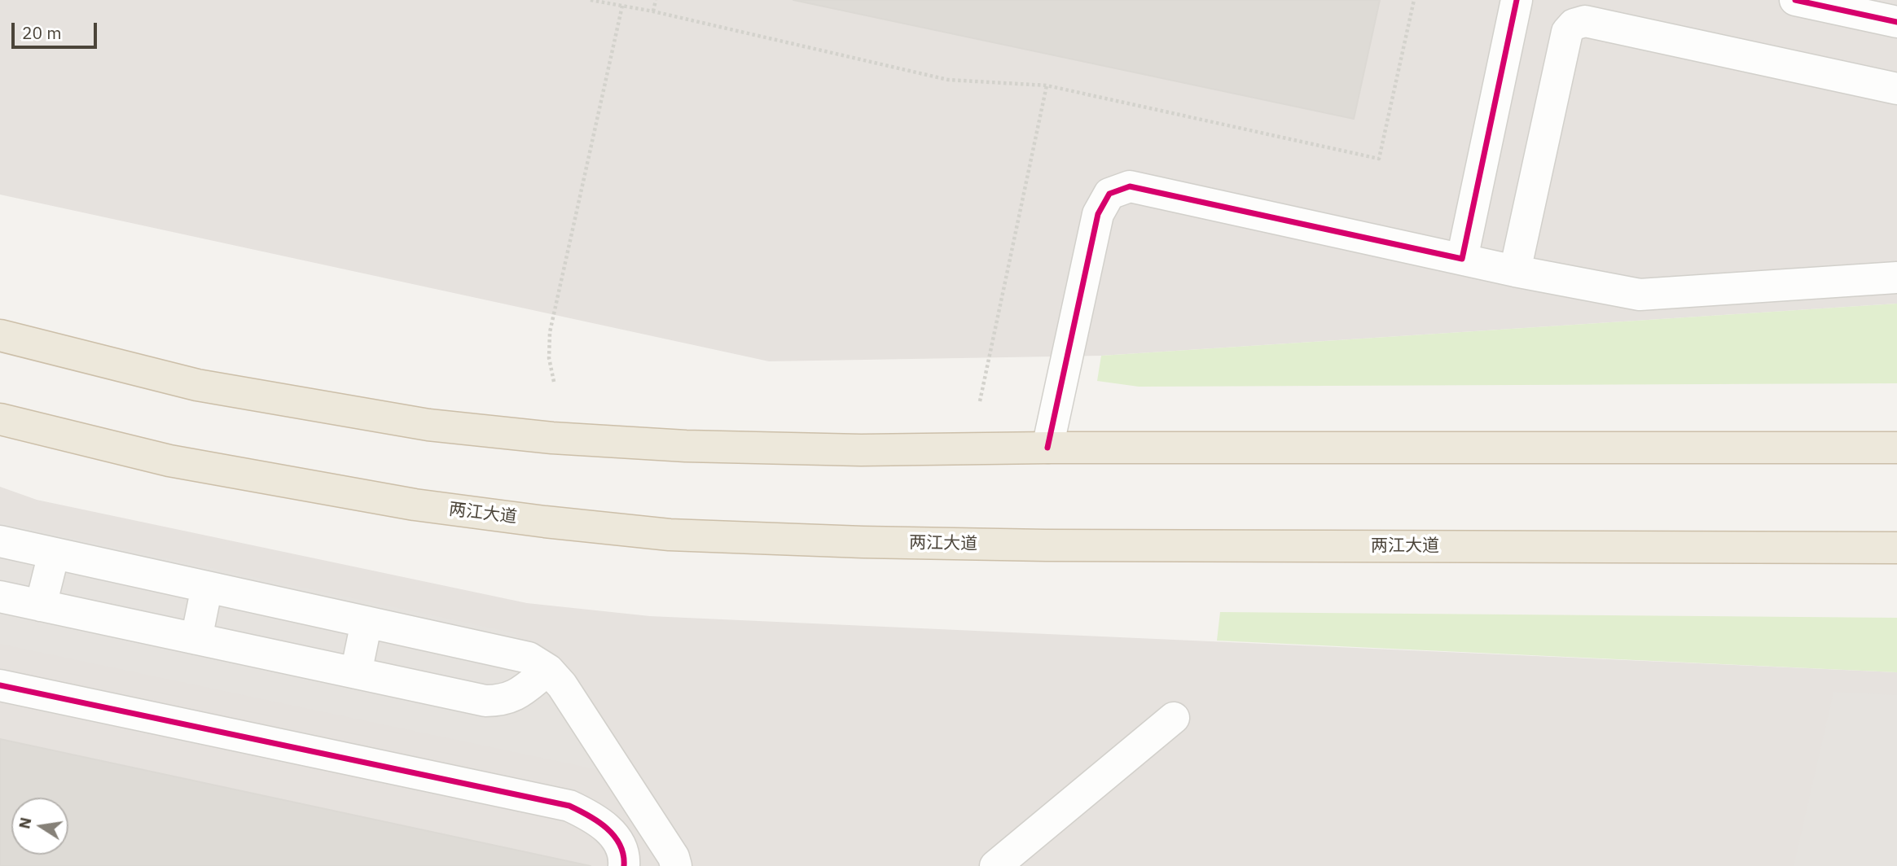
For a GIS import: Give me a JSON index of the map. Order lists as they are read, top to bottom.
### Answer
{
  "streets": {
    "highway": ["两江大道"]
  },
  "scale_bar": "20 m",
  "north": "left"
}
